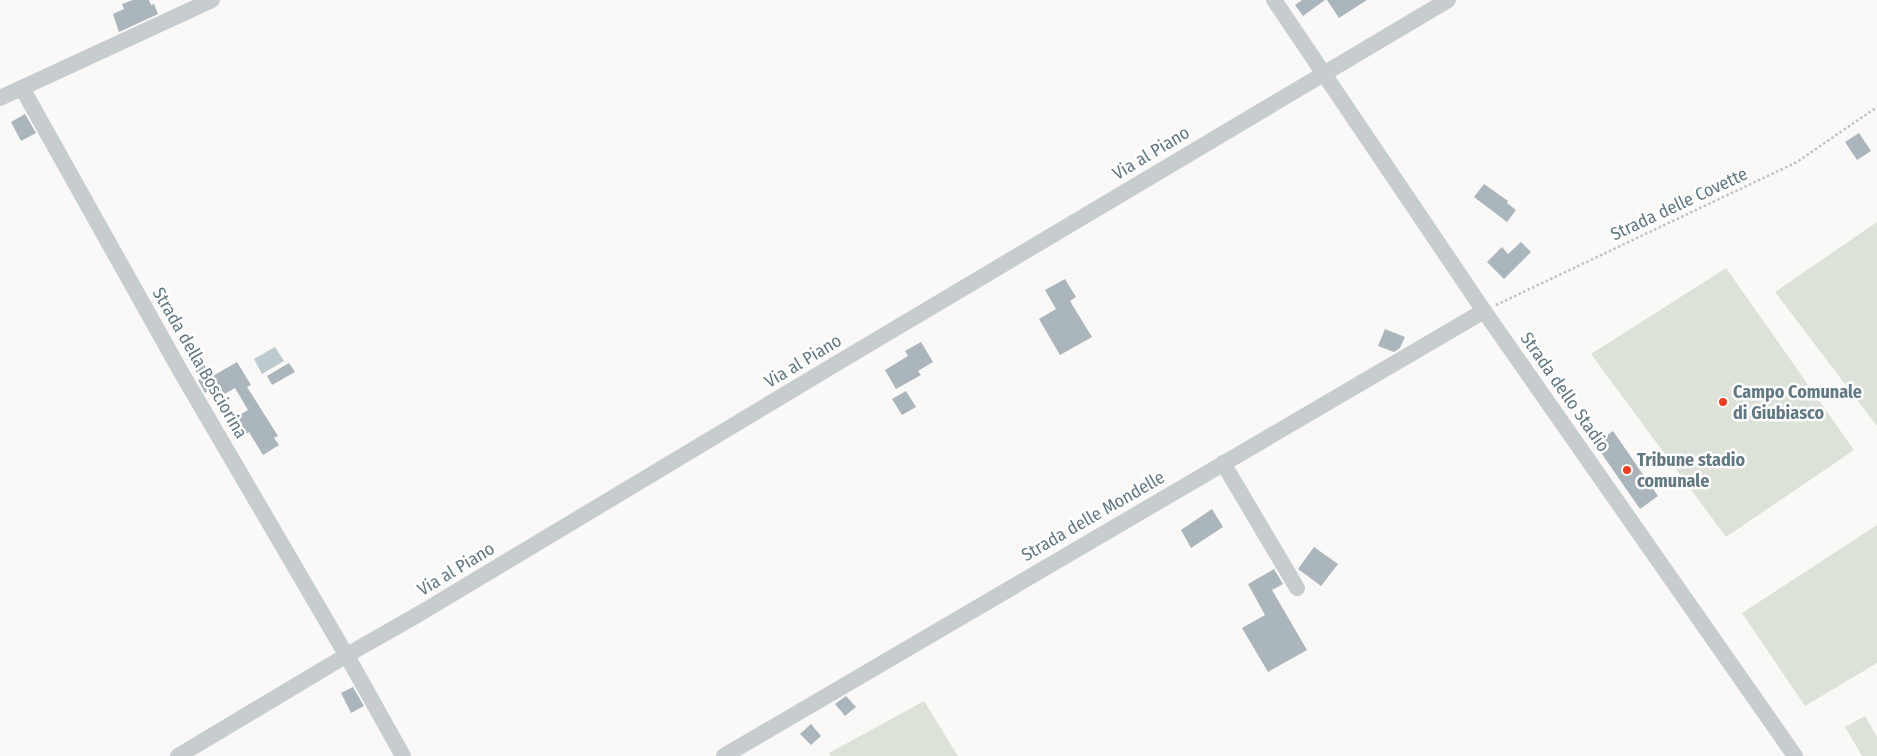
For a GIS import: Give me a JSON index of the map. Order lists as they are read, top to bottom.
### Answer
{
  "streets": {
    "street": [
      "Via al Piano",
      "Strada della Bosciorina",
      "Strada dello Stadio",
      "Strada delle Mondelle"
    ],
    "path": ["Strada delle Covette"]
  },
  "crossings": [
    ["Via al Piano", "Strada della Bosciorina"],
    ["Via al Piano", "Strada dello Stadio"],
    ["Strada delle Covette", "Strada dello Stadio"],
    ["Strada delle Covette", "Strada delle Mondelle"],
    ["Strada dello Stadio", "Strada delle Mondelle"]
  ],
  "places": ["Campo Comunale di Giubiasco", "Tribune stadio comunale"]
}
